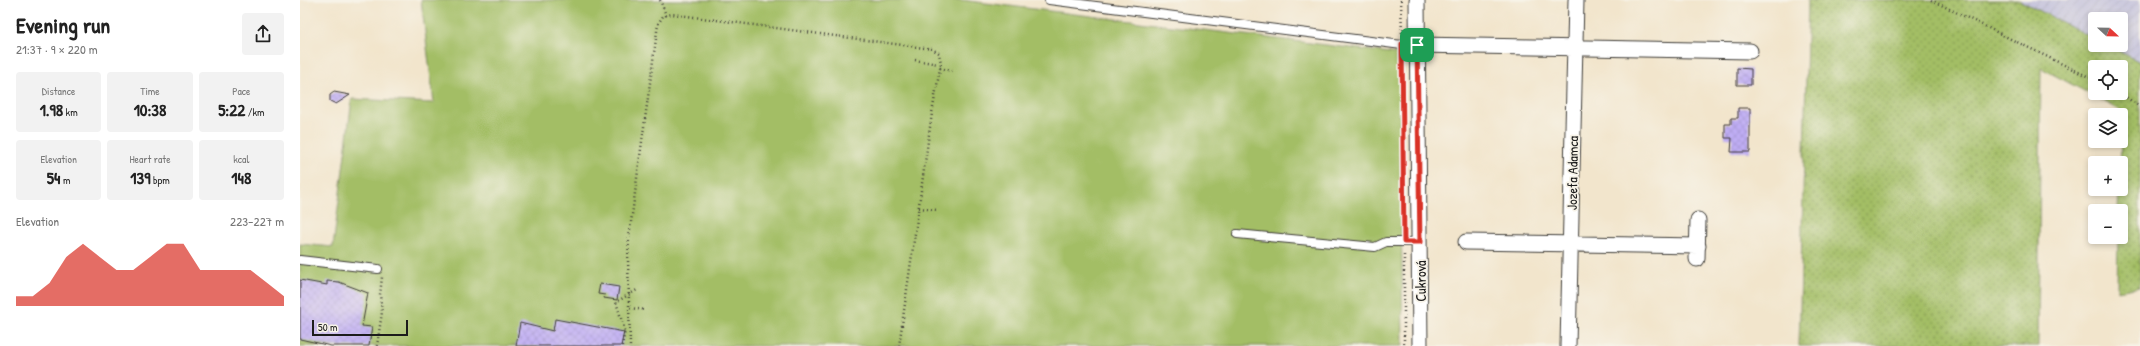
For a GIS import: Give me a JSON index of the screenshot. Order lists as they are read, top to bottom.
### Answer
{
  "streets": {
    "street": ["Jozefa Adamca", "Cukrová"]
  },
  "scale_bar": "50 m",
  "north": "right",
  "page": {
    "heading": ["Evening run", "21:37 · 9 × 220 m"],
    "map_buttons": ["+", "−"],
    "stats": [
      ["Distance", "1.98 km"],
      ["Time", "10:38"],
      ["Pace", "5:22 /km"],
      ["Elevation", "54 m"],
      ["Heart rate", "139 bpm"],
      ["kcal", "148"]
    ],
    "chart": ["Elevation", "223–227 m"],
    "scale": "50 m"
  }
}
